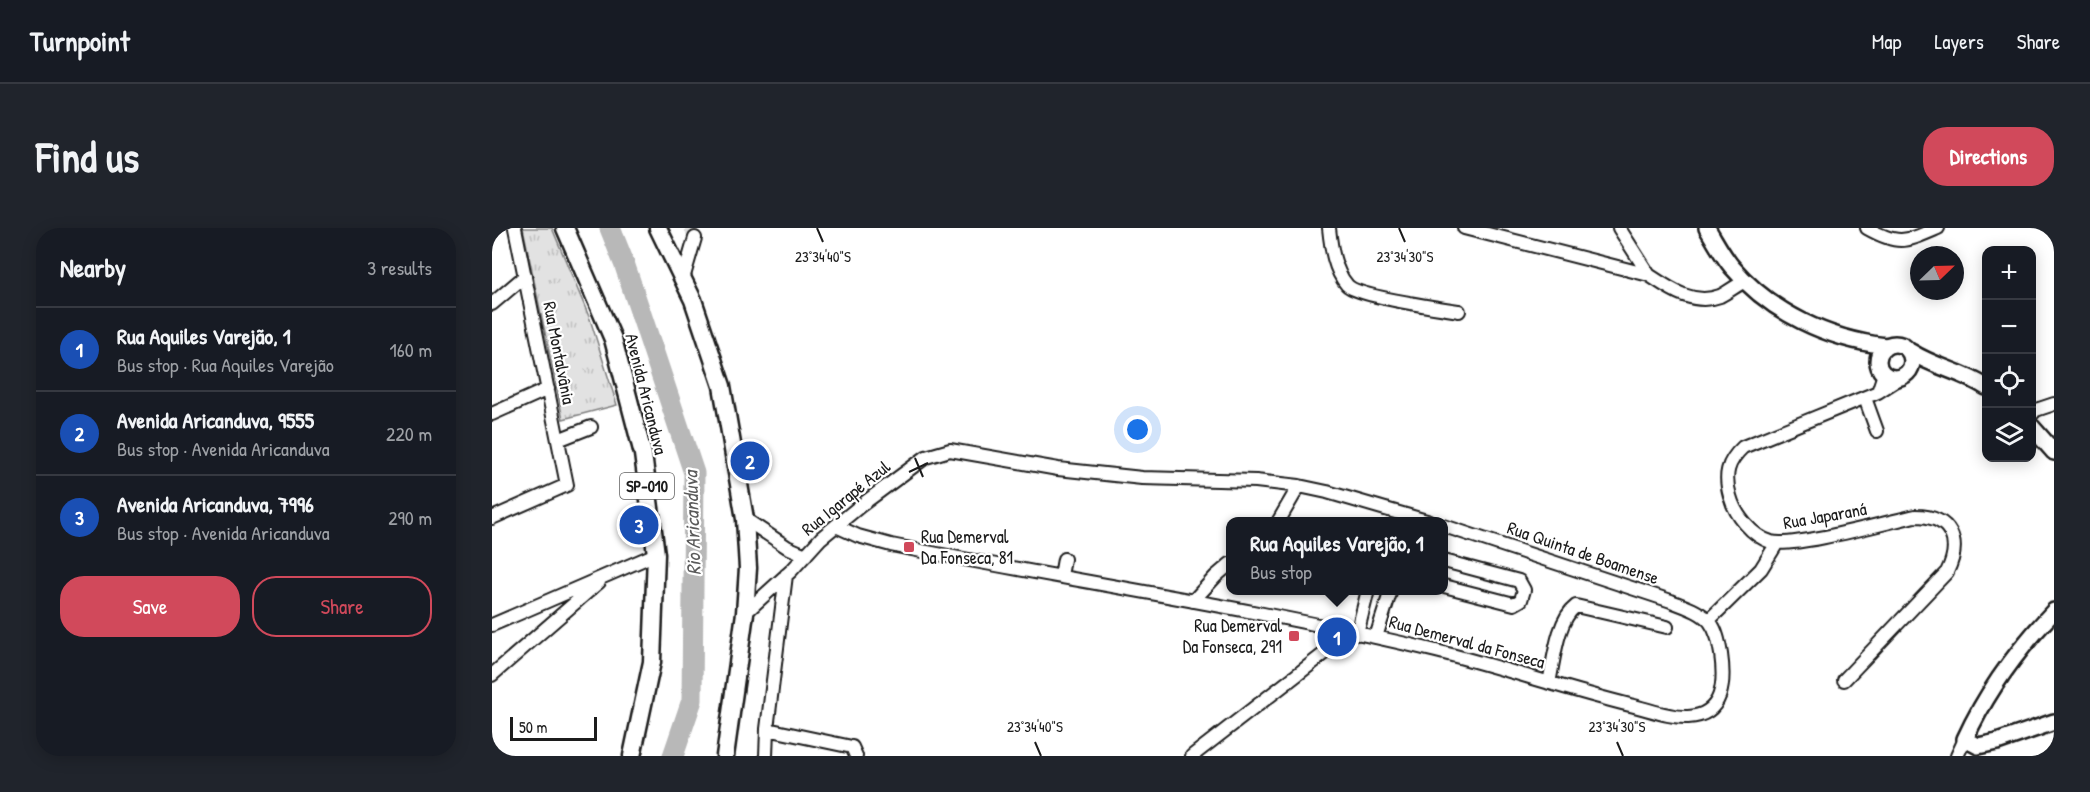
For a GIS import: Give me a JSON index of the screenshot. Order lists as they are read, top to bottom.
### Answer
{
  "streets": {
    "highway": ["Avenida Aricanduva", "SP-010"],
    "street": [
      "Rua Montalvânia",
      "Rua Igarapé Azul",
      "Rua Japaraná",
      "Rua Quinta de Boamense",
      "Rua Demerval da Fonseca"
    ]
  },
  "crossings": [
    ["Rua Igarapé Azul", "Rua Demerval da Fonseca"],
    ["Rua Quinta de Boamense", "Rua Demerval da Fonseca"]
  ],
  "water": ["Rio Aricanduva"],
  "places": {
    "transit": ["Rua Demerval Da Fonseca, 81", "Rua Demerval Da Fonseca, 291"]
  },
  "scale_bar": "50 m",
  "north": "top right",
  "page": {
    "header": "Turnpoint",
    "nav": ["Map", "Layers", "Share"],
    "buttons": [
      "Directions",
      ["Save", "Share"]
    ],
    "title": "Find us",
    "heading": ["Nearby", "3 results"],
    "map_buttons": ["+", "−"],
    "list": [
      {
        "mark": "1",
        "name": "Rua Aquiles Varejão, 1",
        "note": "Bus stop · Rua Aquiles Varejão",
        "value": "160 m"
      },
      {
        "mark": "2",
        "name": "Avenida Aricanduva, 9555",
        "note": "Bus stop · Avenida Aricanduva",
        "value": "220 m"
      },
      {
        "mark": "3",
        "name": "Avenida Aricanduva, 7996",
        "note": "Bus stop · Avenida Aricanduva",
        "value": "290 m"
      }
    ],
    "pins": ["2", "3", "1"],
    "popup": ["Rua Aquiles Varejão, 1", "Bus stop"],
    "scale": "50 m"
  },
  "coordinates": ["23°34'40\"S", "23°34'30\"S"]
}
